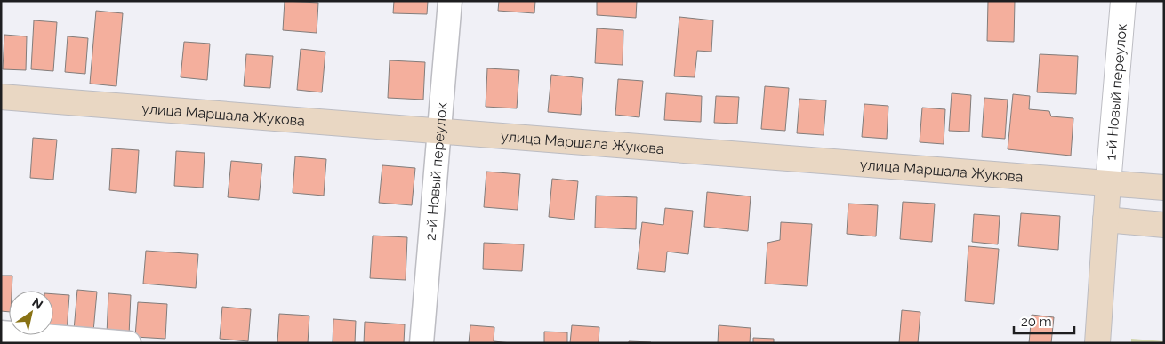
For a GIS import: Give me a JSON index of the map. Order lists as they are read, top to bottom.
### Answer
{
  "streets": {
    "main road": ["улица Маршала Жукова"],
    "street": ["1-й Новый переулок", "2-й Новый переулок"]
  },
  "crossings": [
    ["1-й Новый переулок", "улица Маршала Жукова"],
    ["улица Маршала Жукова", "2-й Новый переулок"]
  ],
  "scale_bar": "20 m",
  "north": "top right"
}
